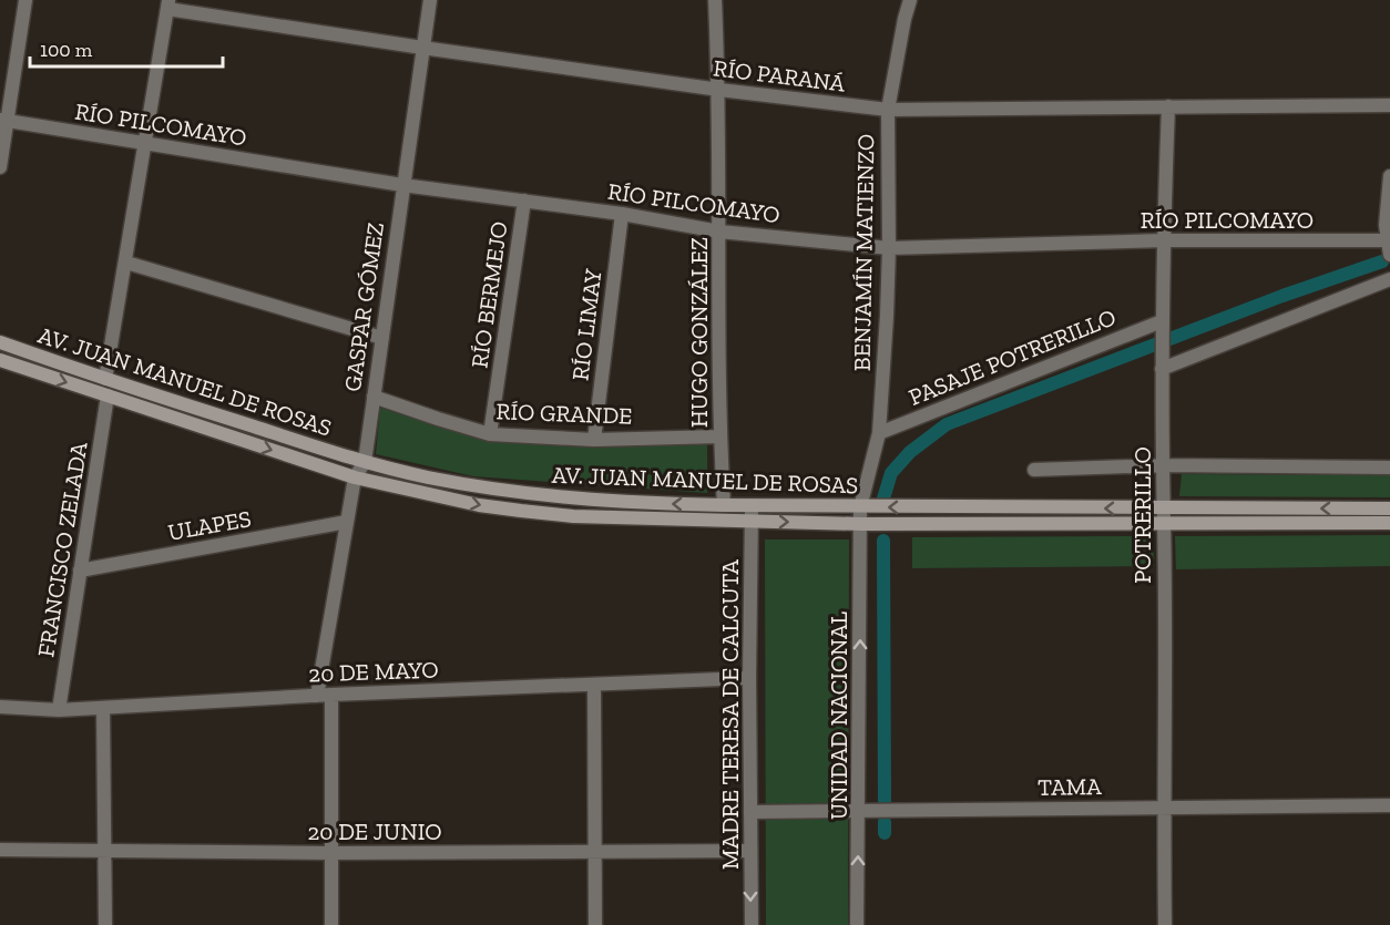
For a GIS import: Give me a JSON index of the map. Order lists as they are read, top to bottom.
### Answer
{
  "streets": {
    "main road": ["AV. JUAN MANUEL DE ROSAS"],
    "street": [
      "RÍO PARANÁ",
      "RÍO PILCOMAYO",
      "BENJAMÍN MATIENZO",
      "RÍO BERMEJO",
      "GASPAR GÓMEZ",
      "RÍO LIMAY",
      "HUGO GONZÁLEZ",
      "PASAJE POTRERILLO",
      "RÍO GRANDE",
      "POTRERILLO",
      "ULAPES",
      "FRANCISCO ZELADA",
      "20 DE MAYO",
      "MADRE TERESA DE CALCUTA",
      "UNIDAD NACIONAL",
      "TAMA",
      "20 DE JUNIO"
    ]
  },
  "crossings": [
    ["RÍO PARANÁ", "BENJAMÍN MATIENZO"],
    ["RÍO PARANÁ", "GASPAR GÓMEZ"],
    ["RÍO PARANÁ", "HUGO GONZÁLEZ"],
    ["RÍO PARANÁ", "POTRERILLO"],
    ["RÍO PILCOMAYO", "BENJAMÍN MATIENZO"],
    ["RÍO PILCOMAYO", "RÍO BERMEJO"],
    ["RÍO PILCOMAYO", "GASPAR GÓMEZ"],
    ["RÍO PILCOMAYO", "RÍO LIMAY"],
    ["RÍO PILCOMAYO", "HUGO GONZÁLEZ"],
    ["RÍO PILCOMAYO", "POTRERILLO"],
    ["BENJAMÍN MATIENZO", "PASAJE POTRERILLO"],
    ["BENJAMÍN MATIENZO", "AV. JUAN MANUEL DE ROSAS"],
    ["BENJAMÍN MATIENZO", "UNIDAD NACIONAL"],
    ["RÍO BERMEJO", "RÍO GRANDE"],
    ["GASPAR GÓMEZ", "AV. JUAN MANUEL DE ROSAS"],
    ["GASPAR GÓMEZ", "RÍO GRANDE"],
    ["GASPAR GÓMEZ", "ULAPES"],
    ["GASPAR GÓMEZ", "20 DE MAYO"],
    ["GASPAR GÓMEZ", "20 DE JUNIO"],
    ["RÍO LIMAY", "RÍO GRANDE"],
    ["HUGO GONZÁLEZ", "AV. JUAN MANUEL DE ROSAS"],
    ["HUGO GONZÁLEZ", "RÍO GRANDE"],
    ["PASAJE POTRERILLO", "POTRERILLO"],
    ["AV. JUAN MANUEL DE ROSAS", "POTRERILLO"],
    ["AV. JUAN MANUEL DE ROSAS", "FRANCISCO ZELADA"],
    ["AV. JUAN MANUEL DE ROSAS", "MADRE TERESA DE CALCUTA"],
    ["AV. JUAN MANUEL DE ROSAS", "UNIDAD NACIONAL"],
    ["POTRERILLO", "TAMA"],
    ["ULAPES", "FRANCISCO ZELADA"],
    ["FRANCISCO ZELADA", "20 DE MAYO"],
    ["20 DE MAYO", "MADRE TERESA DE CALCUTA"],
    ["MADRE TERESA DE CALCUTA", "TAMA"],
    ["MADRE TERESA DE CALCUTA", "20 DE JUNIO"],
    ["UNIDAD NACIONAL", "TAMA"]
  ],
  "one_way": ["UNIDAD NACIONAL"],
  "scale_bar": "100 m"
}
